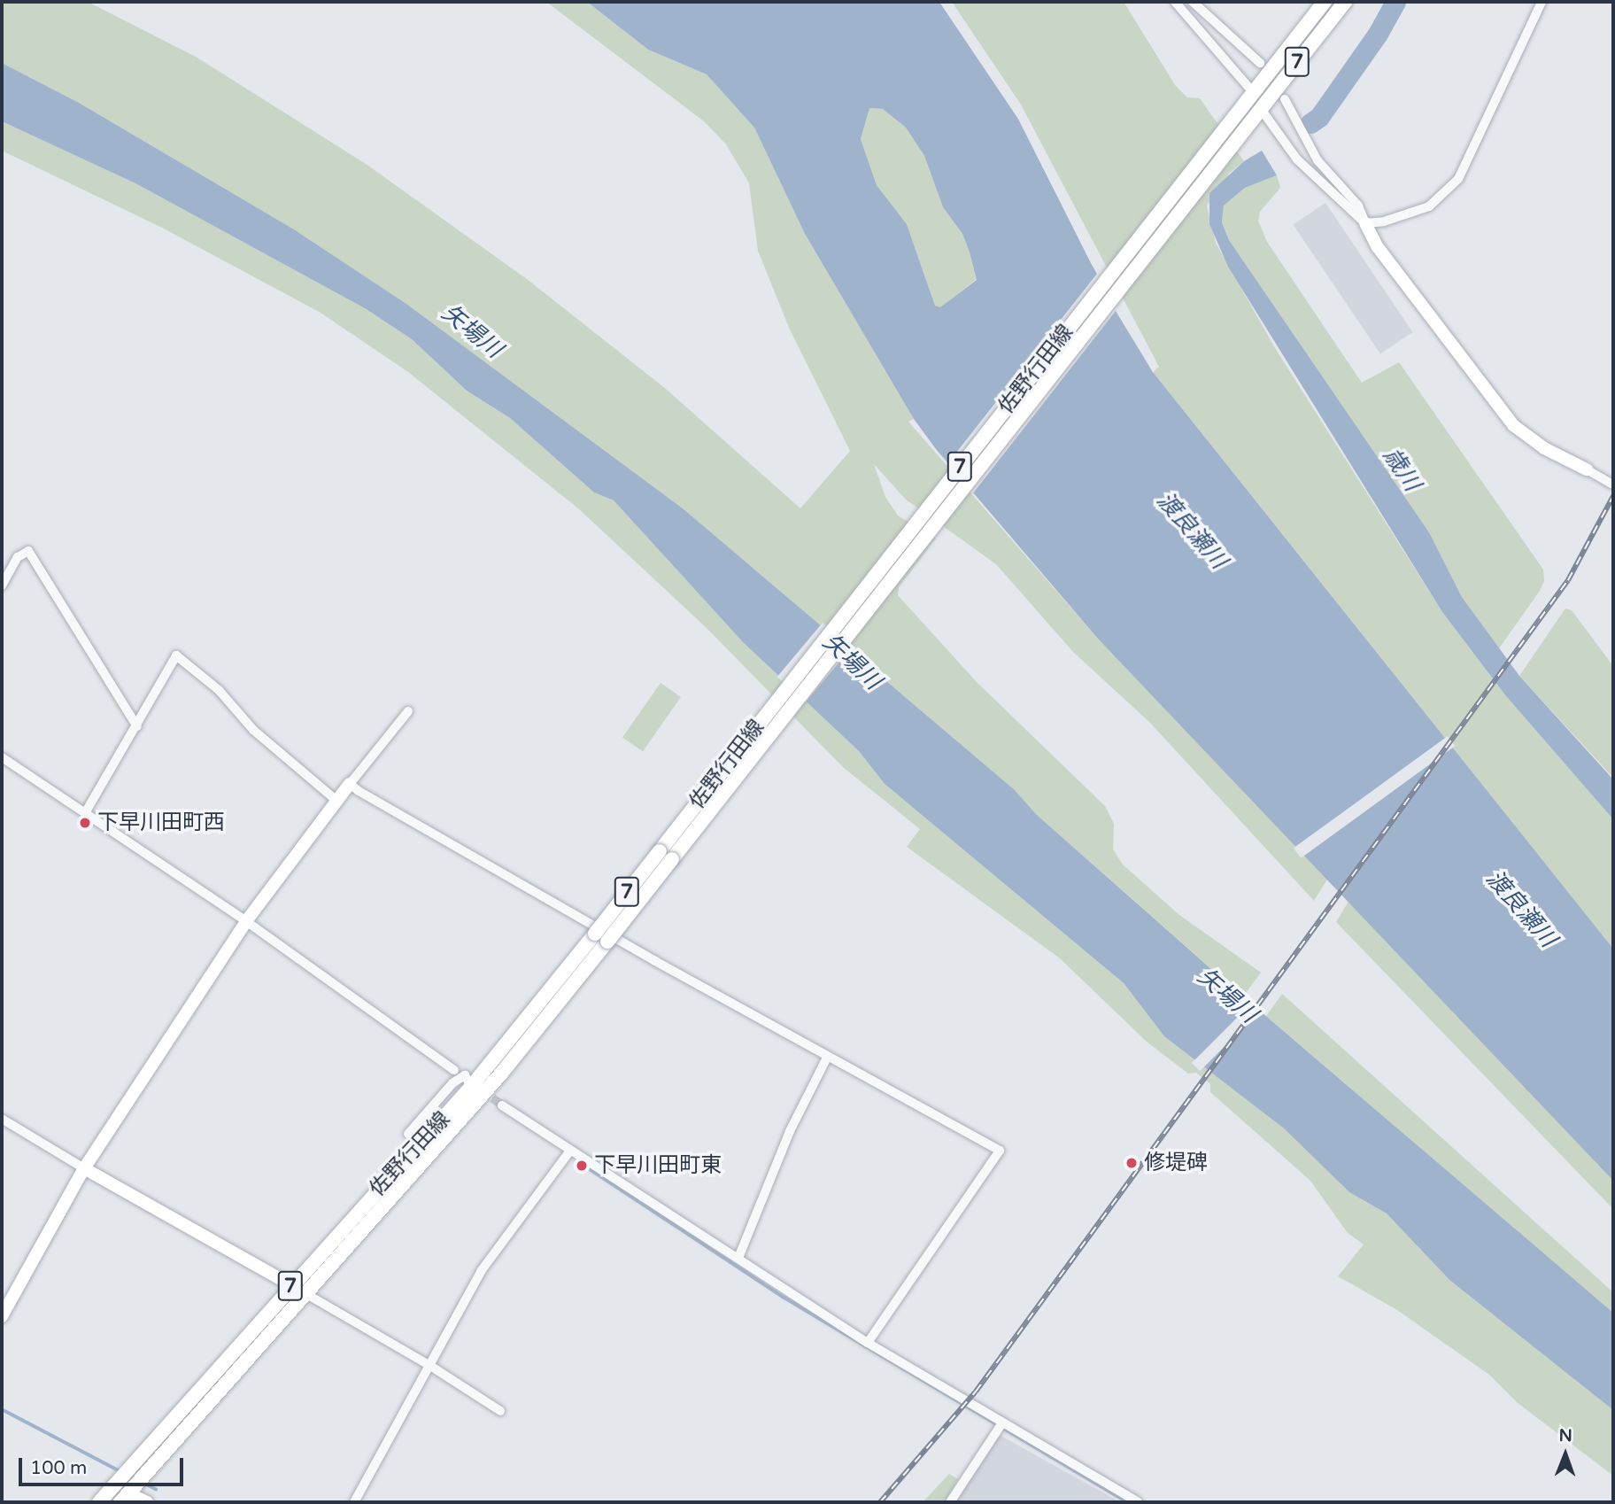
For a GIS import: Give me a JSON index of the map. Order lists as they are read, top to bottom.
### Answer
{
  "streets": {
    "main road": ["7", "佐野行田線"]
  },
  "water": ["矢場川", "歳川", "渡良瀬川"],
  "places": ["下早川田町西", "修堤碑", "下早川田町東"],
  "scale_bar": "100 m",
  "north": "top"
}
